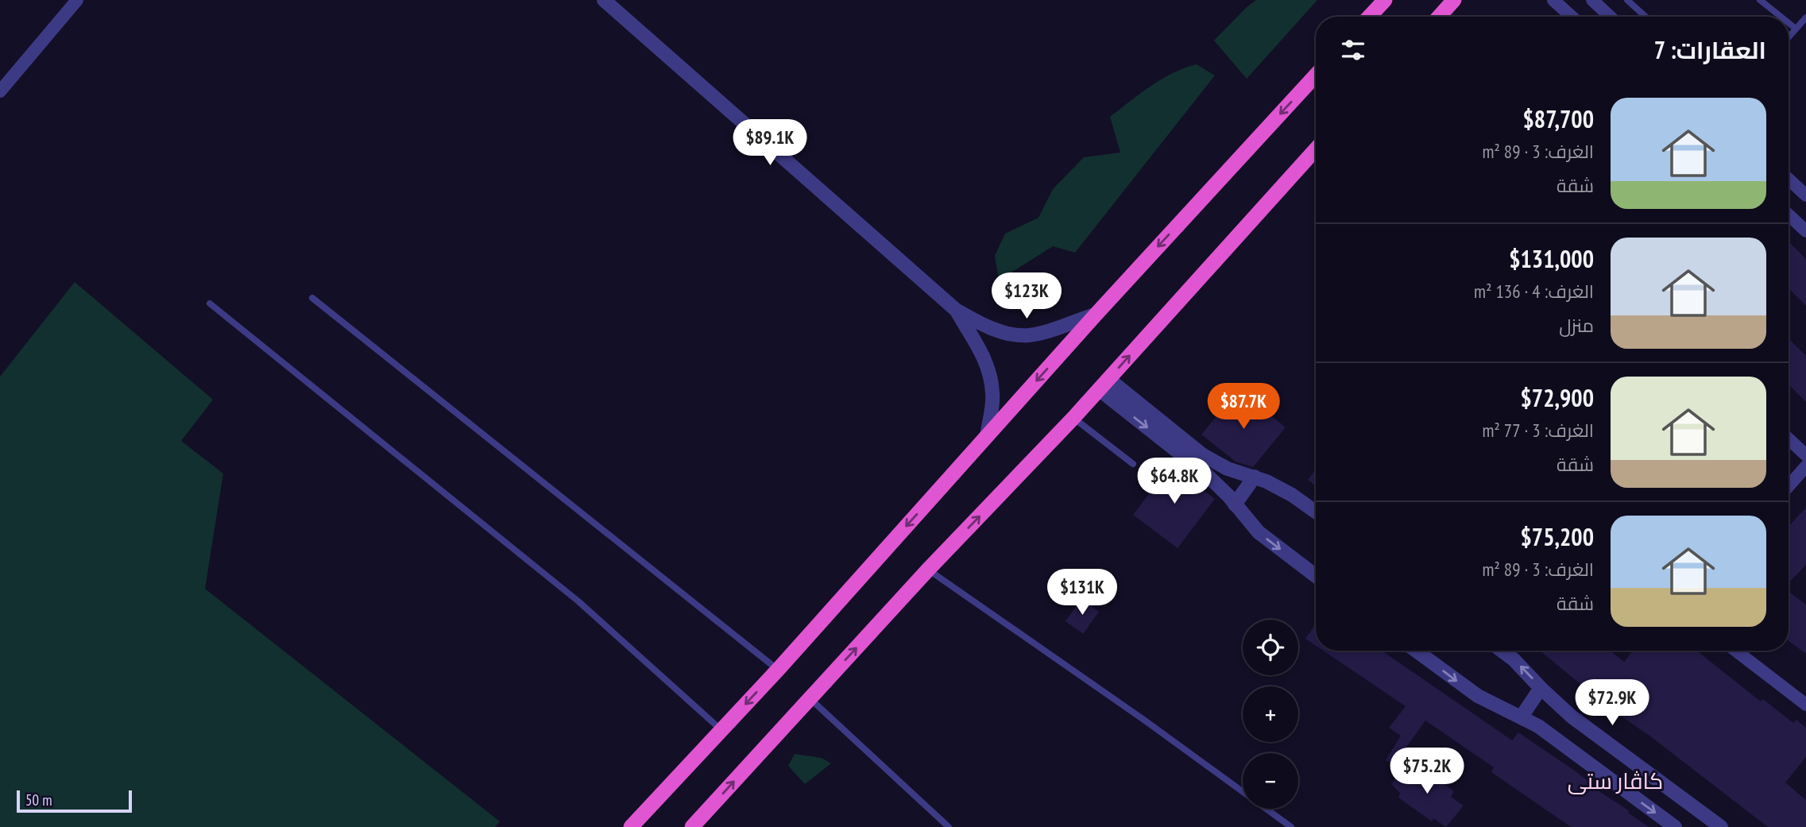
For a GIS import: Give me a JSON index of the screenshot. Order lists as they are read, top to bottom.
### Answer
{
  "districts": ["کاڤار ستی"],
  "scale_bar": "50 m",
  "page": {
    "heading": "العقارات: 7",
    "list": [
      {
        "name": "$87,700",
        "note": "الغرف: 3 · 89 m² · شقة"
      },
      {
        "name": "$131,000",
        "note": "الغرف: 4 · 136 m² · منزل"
      },
      {
        "name": "$72,900",
        "note": "الغرف: 3 · 77 m² · شقة"
      },
      {
        "name": "$75,200",
        "note": "الغرف: 3 · 89 m² · شقة"
      }
    ],
    "price": [
      "$89.1K",
      "$123K",
      "$87.7K",
      "$64.8K",
      "$131K",
      "$72.9K",
      "$75.2K"
    ],
    "map_buttons": ["+", "−"],
    "scale": "50 m"
  }
}
